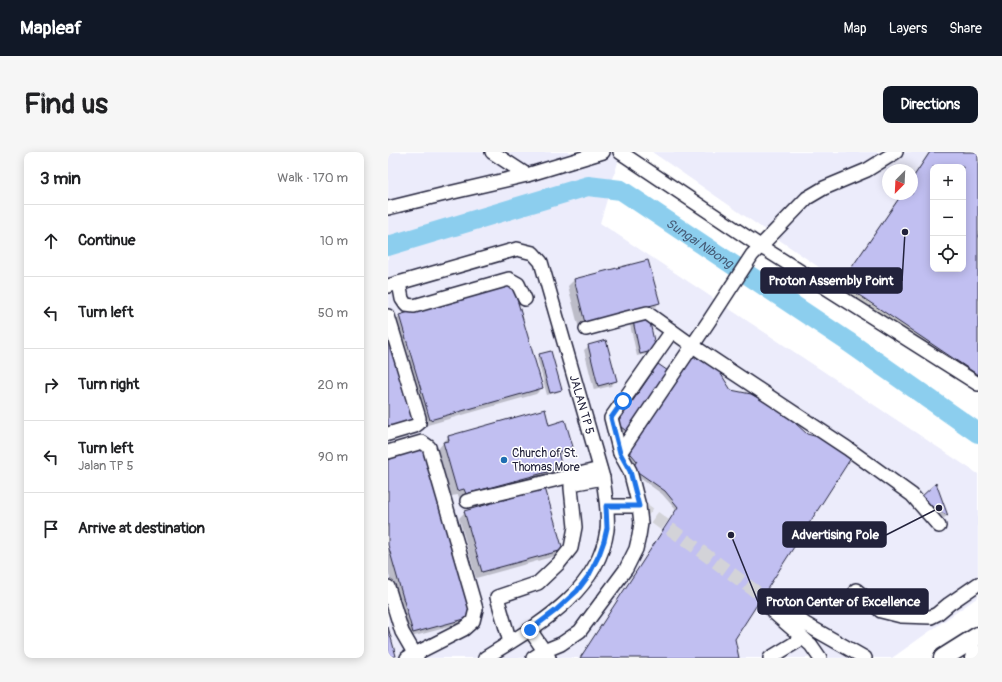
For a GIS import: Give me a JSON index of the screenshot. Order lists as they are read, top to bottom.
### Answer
{
  "streets": {
    "street": ["JALAN TP 5"]
  },
  "water": ["Sungai Nibong"],
  "places": [
    "Proton Assembly Point",
    "Church of St. Thomas More",
    "Advertising Pole",
    "Proton Center of Excellence"
  ],
  "north": "bottom left",
  "page": {
    "header": "Mapleaf",
    "nav": ["Map", "Layers", "Share"],
    "buttons": "Directions",
    "title": "Find us",
    "heading": ["3 min", "Walk · 170 m"],
    "map_buttons": ["+", "−"],
    "list": [
      ["Continue", "10 m"],
      ["Turn left", "50 m"],
      ["Turn right", "20 m"],
      ["Turn left", "Jalan TP 5", "90 m"],
      "Arrive at destination"
    ]
  }
}
